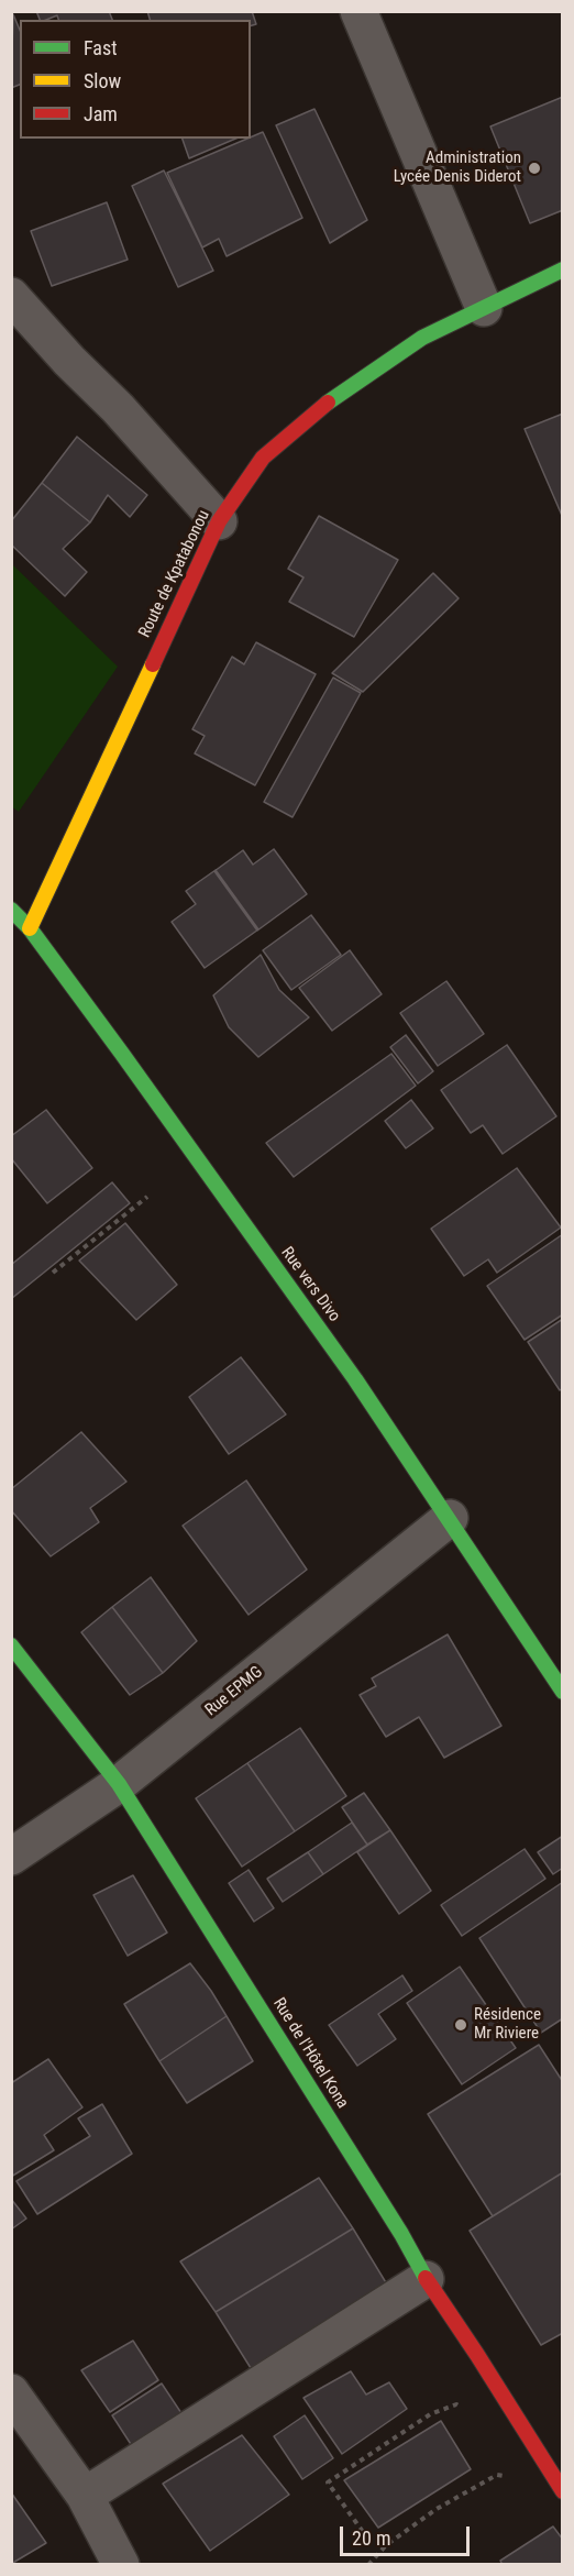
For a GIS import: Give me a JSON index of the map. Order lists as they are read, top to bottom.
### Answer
{
  "streets": {
    "street": [
      "Route de Kpatabonou",
      "Rue vers Divo",
      "Rue EPMG",
      "Rue de l'Hôtel Kona"
    ]
  },
  "crossings": [
    ["Route de Kpatabonou", "Rue vers Divo"],
    ["Rue vers Divo", "Rue EPMG"],
    ["Rue EPMG", "Rue de l'Hôtel Kona"]
  ],
  "places": ["Administration Lycée Denis Diderot", "Résidence Mr Riviere"],
  "legend": ["Fast", "Slow", "Jam"],
  "scale_bar": "20 m"
}
